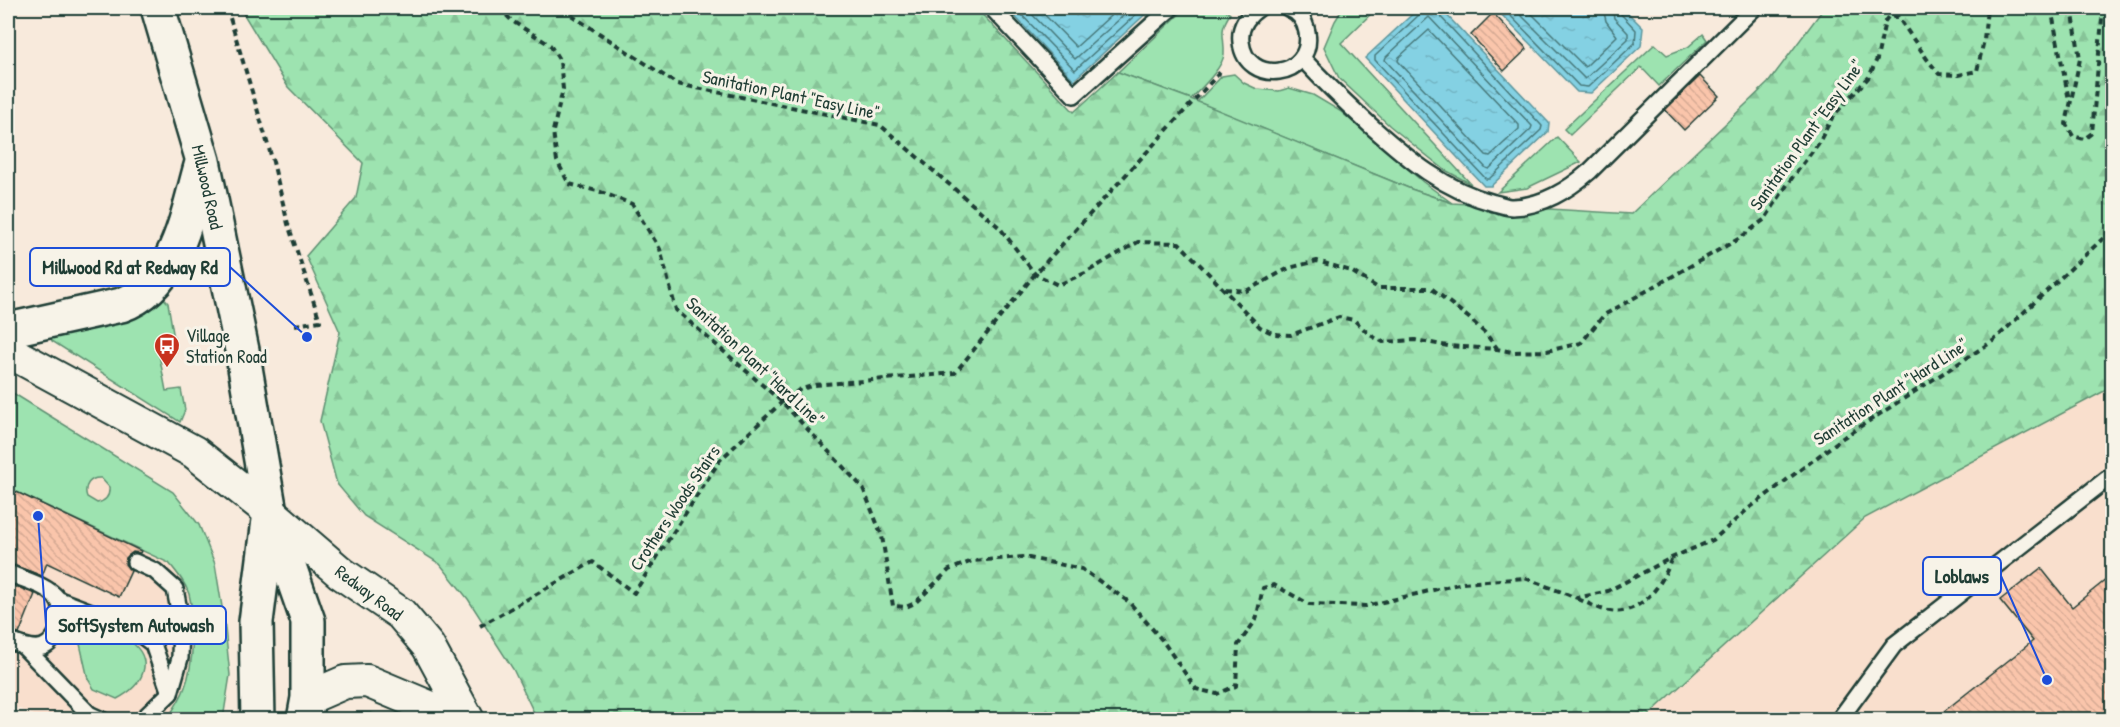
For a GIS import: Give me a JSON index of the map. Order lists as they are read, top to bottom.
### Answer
{
  "streets": {
    "main road": ["Millwood Road"],
    "street": ["Redway Road"],
    "path": ["Sanitation Plant \"Easy Line\"", "Sanitation Plant \"Hard Line\"", "Crothers Woods Stairs"]
  },
  "crossings": [
    ["Sanitation Plant \"Easy Line\"", "Crothers Woods Stairs"],
    ["Millwood Road", "Redway Road"],
    ["Sanitation Plant \"Hard Line\"", "Crothers Woods Stairs"]
  ],
  "places": {
    "other": ["Millwood Rd at Redway Rd", "SoftSystem Autowash", "Loblaws"],
    "bus stop": ["Village Station Road"]
  }
}
